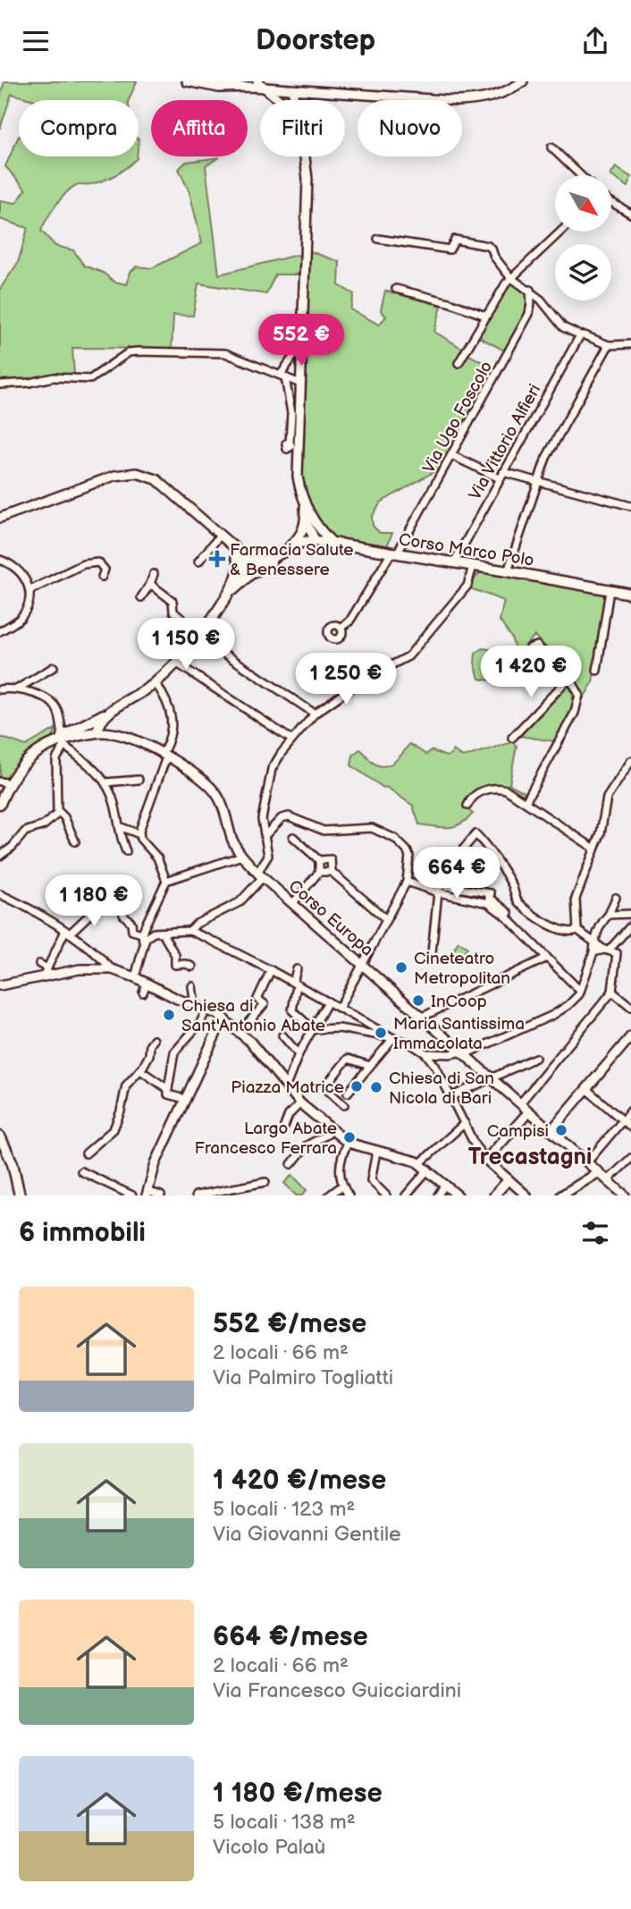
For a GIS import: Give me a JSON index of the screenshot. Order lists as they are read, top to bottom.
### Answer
{
  "streets": {
    "main road": ["Corso Marco Polo"],
    "street": ["Via Ugo Foscolo", "Via Vittorio Alfieri", "Corso Europa"]
  },
  "crossings": [
    ["Via Ugo Foscolo", "Corso Marco Polo"],
    ["Via Vittorio Alfieri", "Corso Marco Polo"]
  ],
  "districts": ["Trecastagni"],
  "places": {
    "health": ["Farmacia Salute & Benessere"],
    "other": [
      "Cineteatro Metropolitan",
      "InCoop",
      "Chiesa di Sant'Antonio Abate",
      "Maria Santissima Immacolata",
      "Piazza Matrice",
      "Chiesa di San Nicola di Bari",
      "Campisi",
      "Largo Abate Francesco Ferrara"
    ]
  },
  "north": "bottom right",
  "page": {
    "header": "Doorstep",
    "chip": [
      "Compra",
      "Affitta",
      "Filtri",
      "Nuovo"
    ],
    "price": [
      "552 €",
      "1 150 €",
      "1 420 €",
      "1 250 €",
      "664 €",
      "1 180 €"
    ],
    "heading": "6 immobili",
    "list": [
      {
        "name": "552 €/mese",
        "note": "2 locali · 66 m² · Via Palmiro Togliatti"
      },
      {
        "name": "1 420 €/mese",
        "note": "5 locali · 123 m² · Via Giovanni Gentile"
      },
      {
        "name": "664 €/mese",
        "note": "2 locali · 66 m² · Via Francesco Guicciardini"
      },
      {
        "name": "1 180 €/mese",
        "note": "5 locali · 138 m² · Vicolo Palaù"
      }
    ]
  }
}
